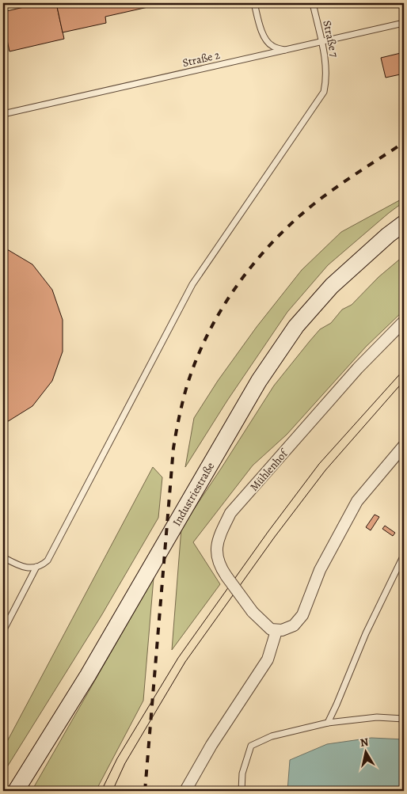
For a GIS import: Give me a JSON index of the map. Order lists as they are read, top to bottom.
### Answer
{
  "streets": {
    "main road": ["Industriestraße"],
    "street": ["Mühlenhof"],
    "lane": ["Straße 7", "Straße 2"]
  },
  "crossings": [
    ["Straße 7", "Straße 2"]
  ],
  "north": "top"
}
